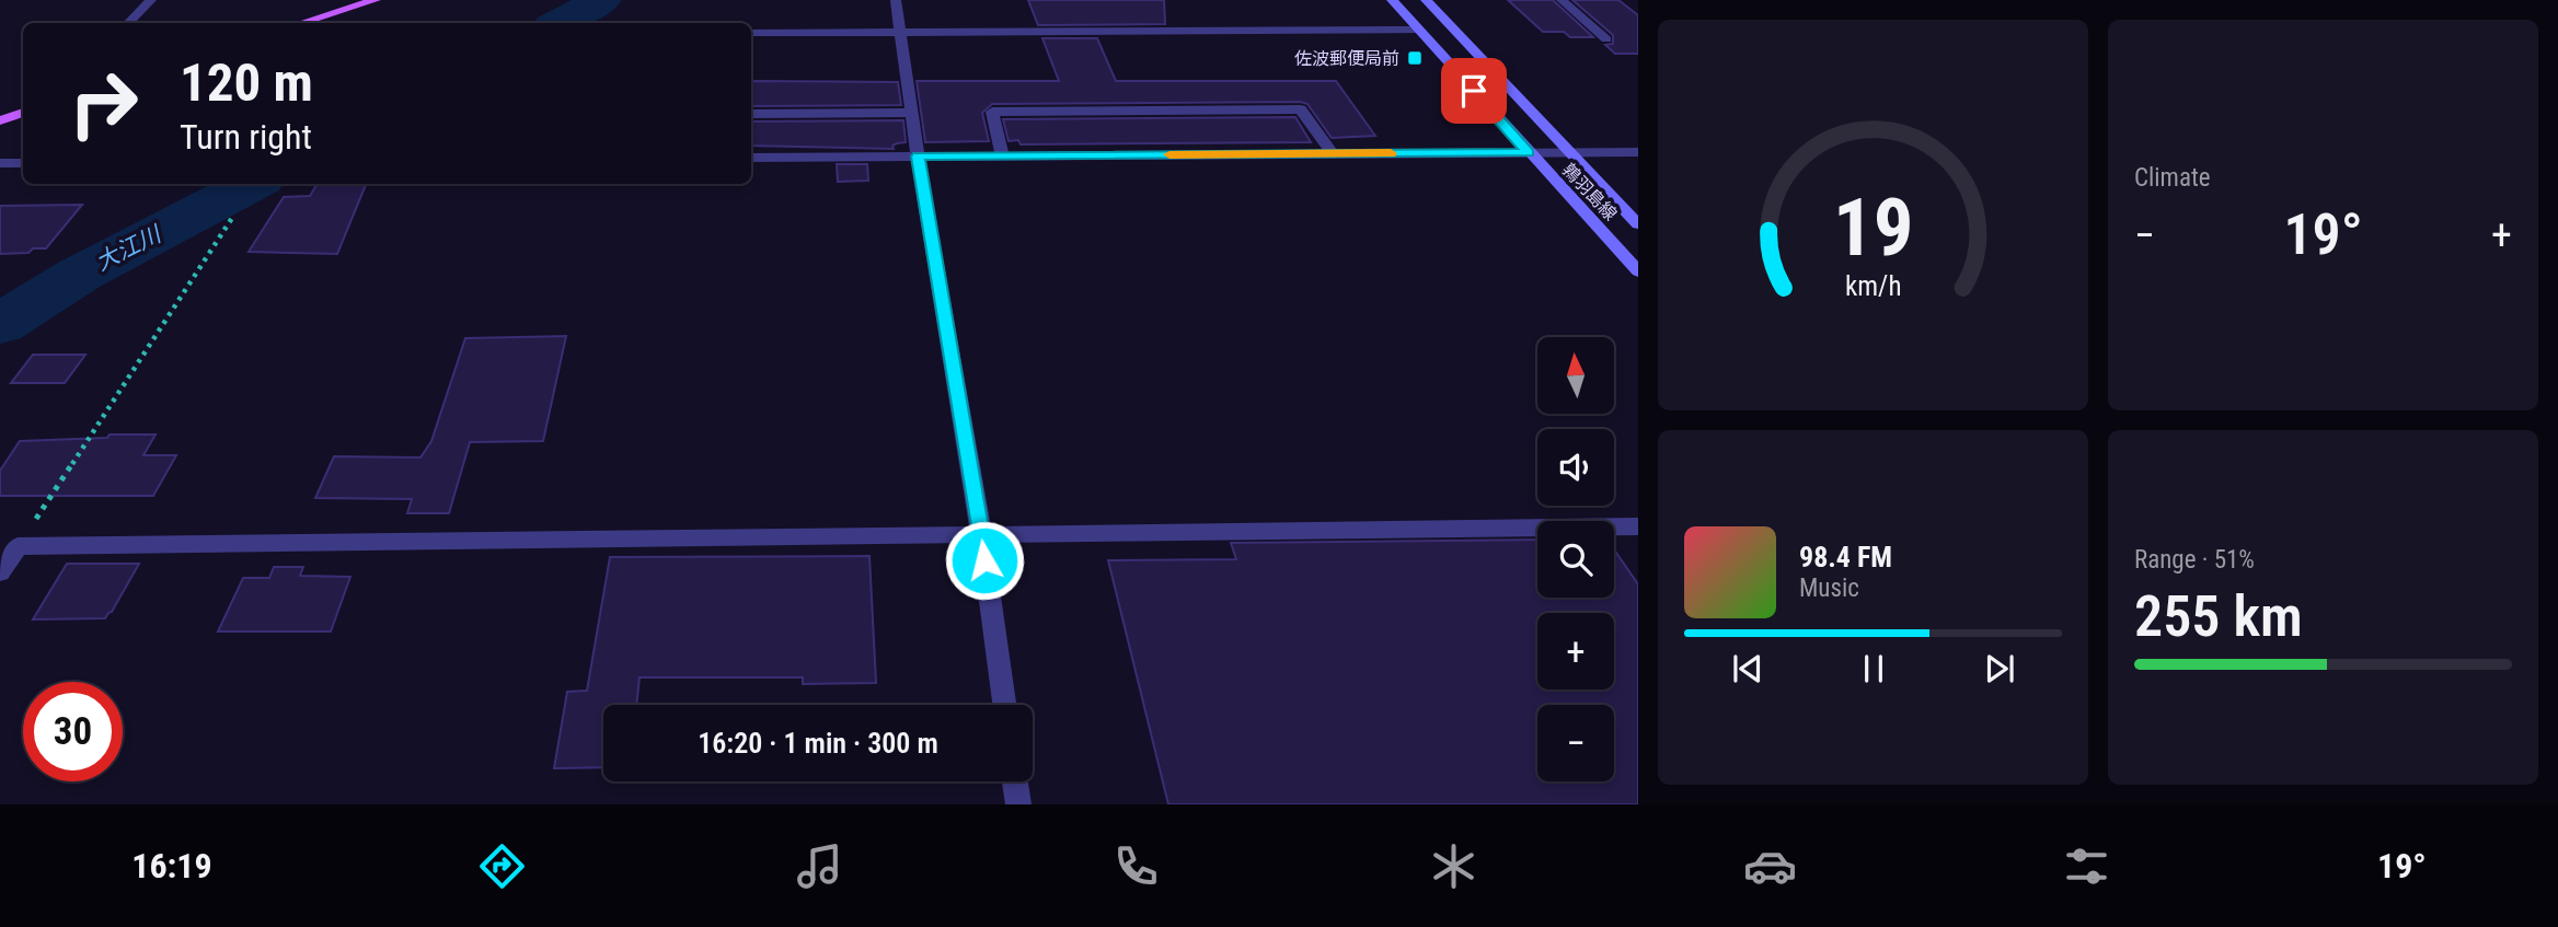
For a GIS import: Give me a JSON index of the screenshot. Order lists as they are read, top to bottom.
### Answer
{
  "streets": {
    "main road": ["鶉羽島線"]
  },
  "water": ["大江川"],
  "places": {
    "transit": ["佐波郵便局前"]
  },
  "north": "top",
  "page": {
    "tile": [
      "Climate",
      ["Range · 51%", "255 km"]
    ],
    "turn": ["120 m", "Turn right"],
    "heat": ["−", "19°", "+"],
    "map_buttons": ["+", "−"],
    "song": ["98.4 FM", "Music"],
    "limit": "30",
    "trip": "16:20 · 1 min · 300 m",
    "tabs": ["16:19", "19°"],
    "gauge": ["19", "km/h"]
  }
}
